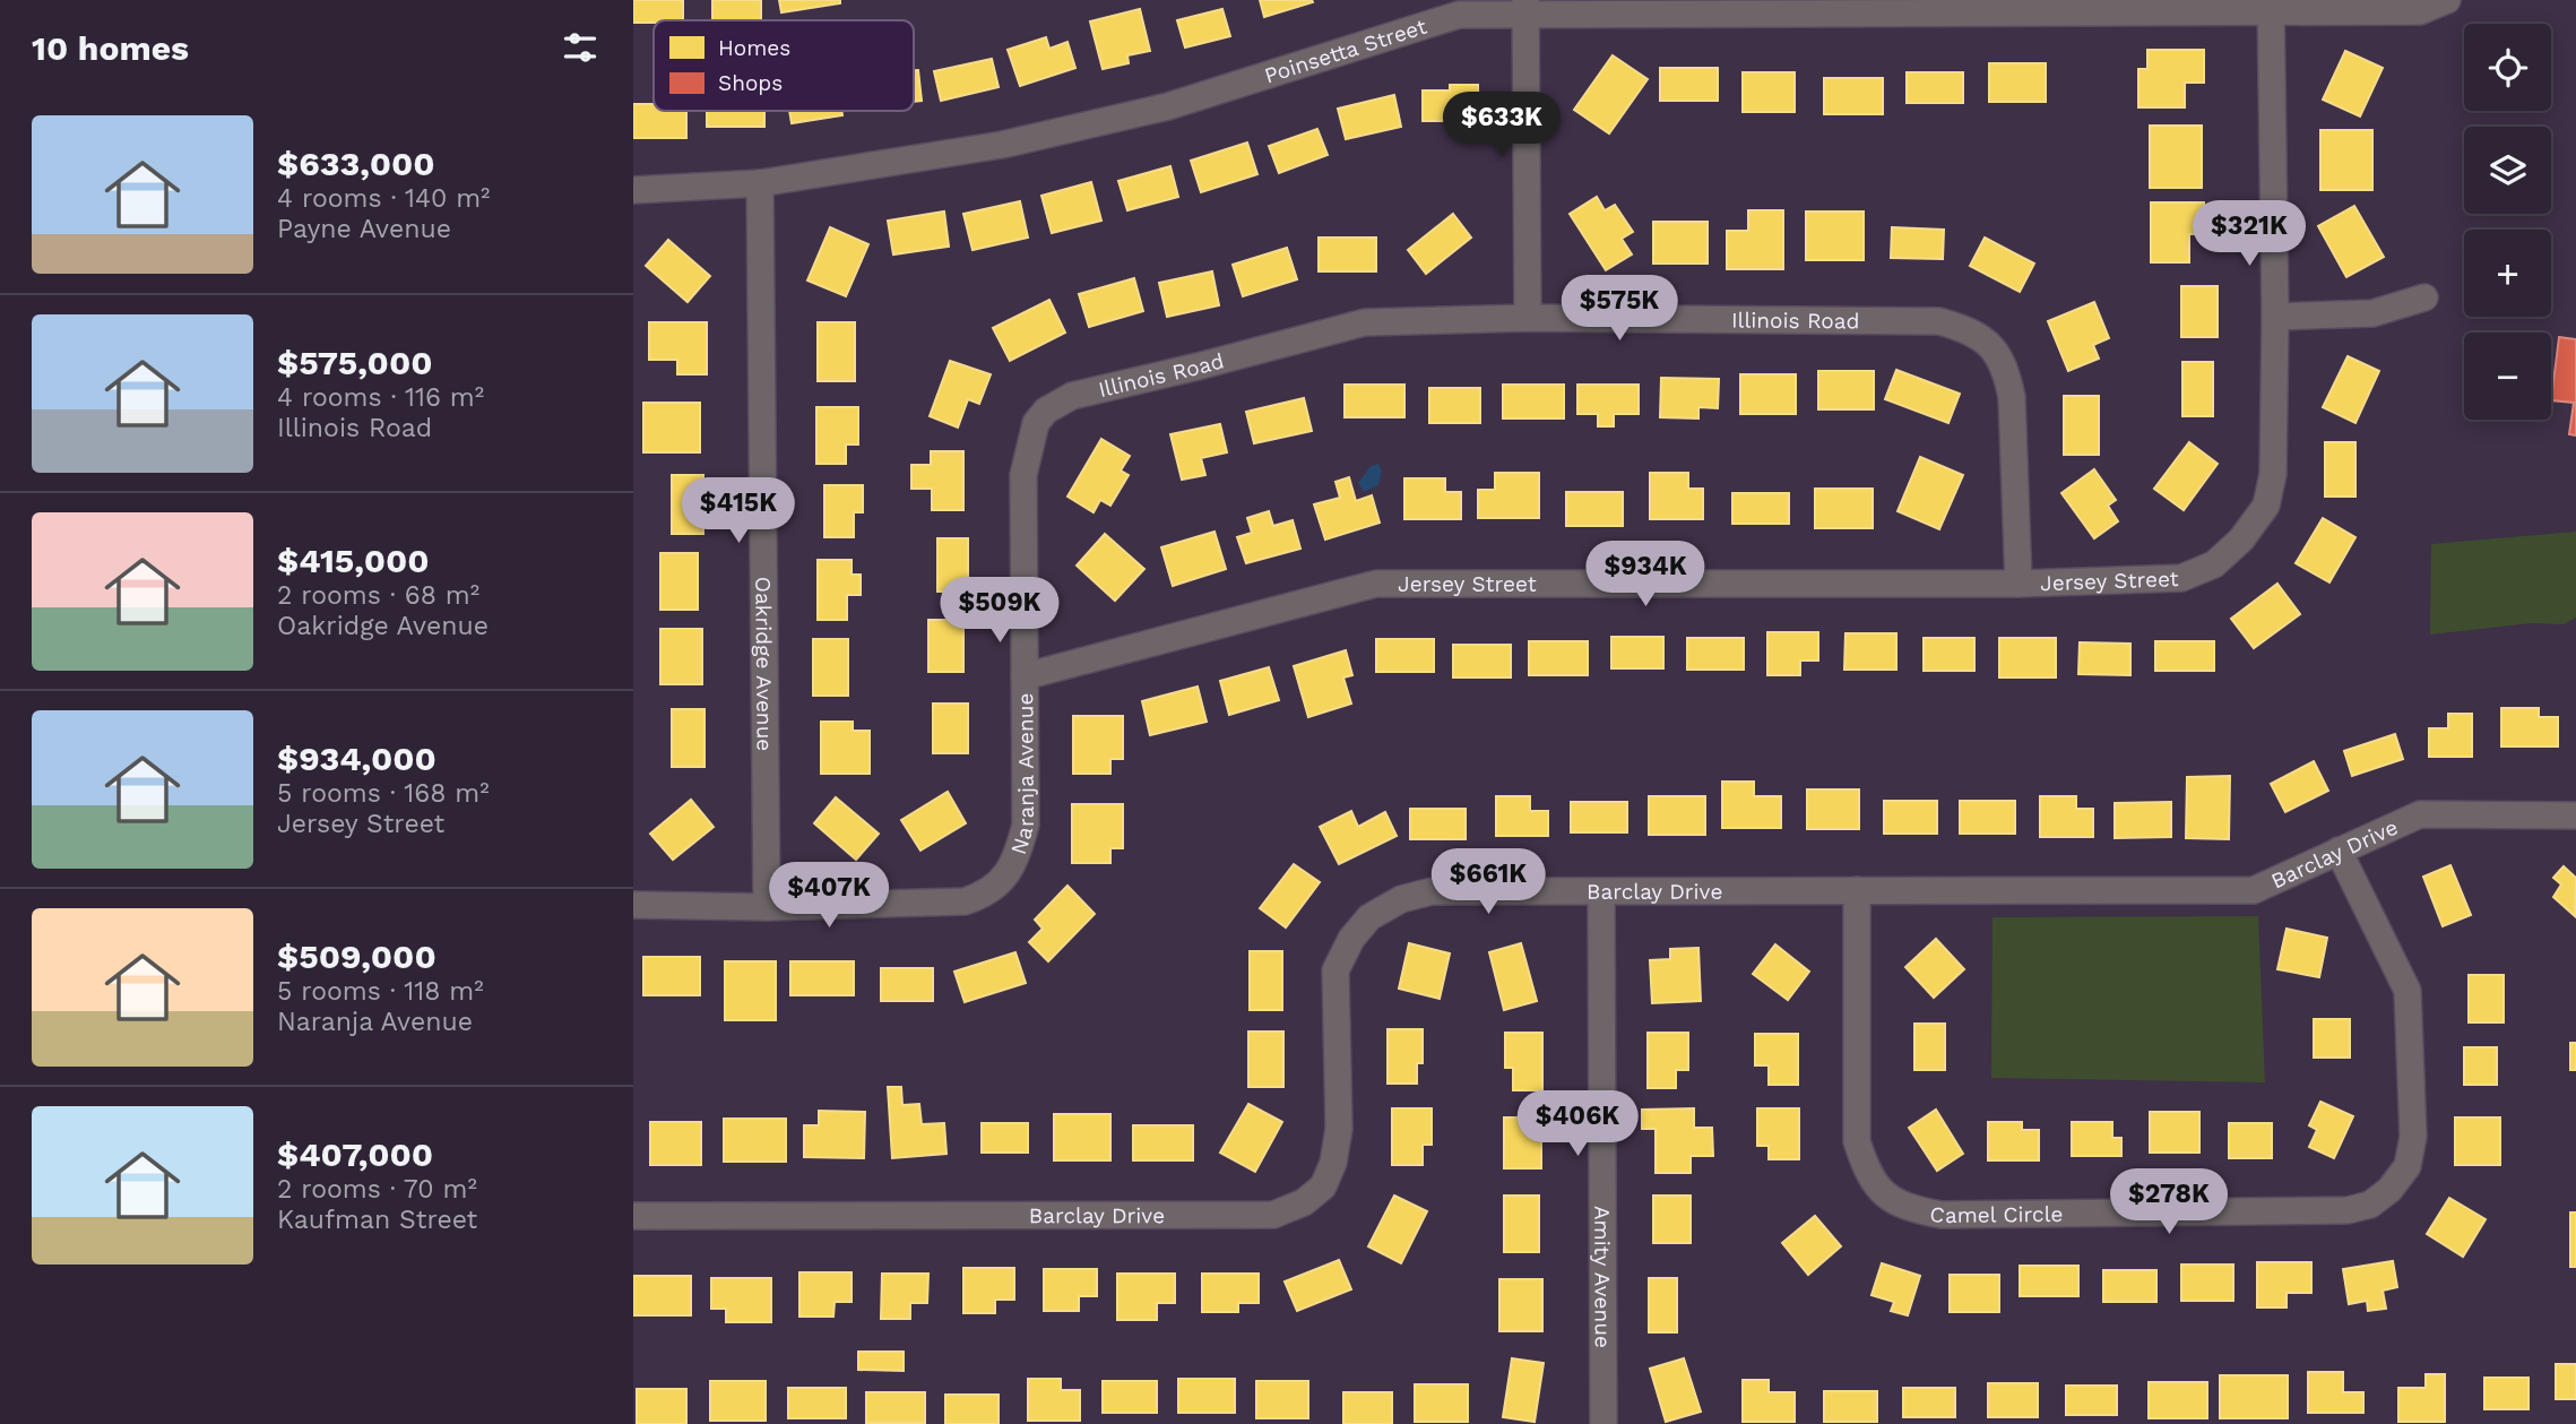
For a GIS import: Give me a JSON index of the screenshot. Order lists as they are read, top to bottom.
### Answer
{
  "streets": {
    "street": [
      "Poinsetta Street",
      "Illinois Road",
      "Jersey Street",
      "Oakridge Avenue",
      "Naranja Avenue",
      "Barclay Drive",
      "Camel Circle",
      "Amity Avenue"
    ]
  },
  "crossings": [
    ["Poinsetta Street", "Jersey Street"],
    ["Poinsetta Street", "Oakridge Avenue"],
    ["Illinois Road", "Jersey Street"],
    ["Illinois Road", "Naranja Avenue"],
    ["Jersey Street", "Naranja Avenue"],
    ["Oakridge Avenue", "Naranja Avenue"],
    ["Barclay Drive", "Camel Circle"],
    ["Barclay Drive", "Amity Avenue"]
  ],
  "legend": ["Homes", "Shops"],
  "page": {
    "heading": "10 homes",
    "map_buttons": ["+", "−"],
    "price": [
      "$633K",
      "$321K",
      "$575K",
      "$415K",
      "$934K",
      "$509K",
      "$661K",
      "$407K",
      "$406K",
      "$278K"
    ],
    "list": [
      {
        "name": "$633,000",
        "note": "4 rooms · 140 m² · Payne Avenue"
      },
      {
        "name": "$575,000",
        "note": "4 rooms · 116 m² · Illinois Road"
      },
      {
        "name": "$415,000",
        "note": "2 rooms · 68 m² · Oakridge Avenue"
      },
      {
        "name": "$934,000",
        "note": "5 rooms · 168 m² · Jersey Street"
      },
      {
        "name": "$509,000",
        "note": "5 rooms · 118 m² · Naranja Avenue"
      },
      {
        "name": "$407,000",
        "note": "2 rooms · 70 m² · Kaufman Street"
      }
    ]
  }
}
